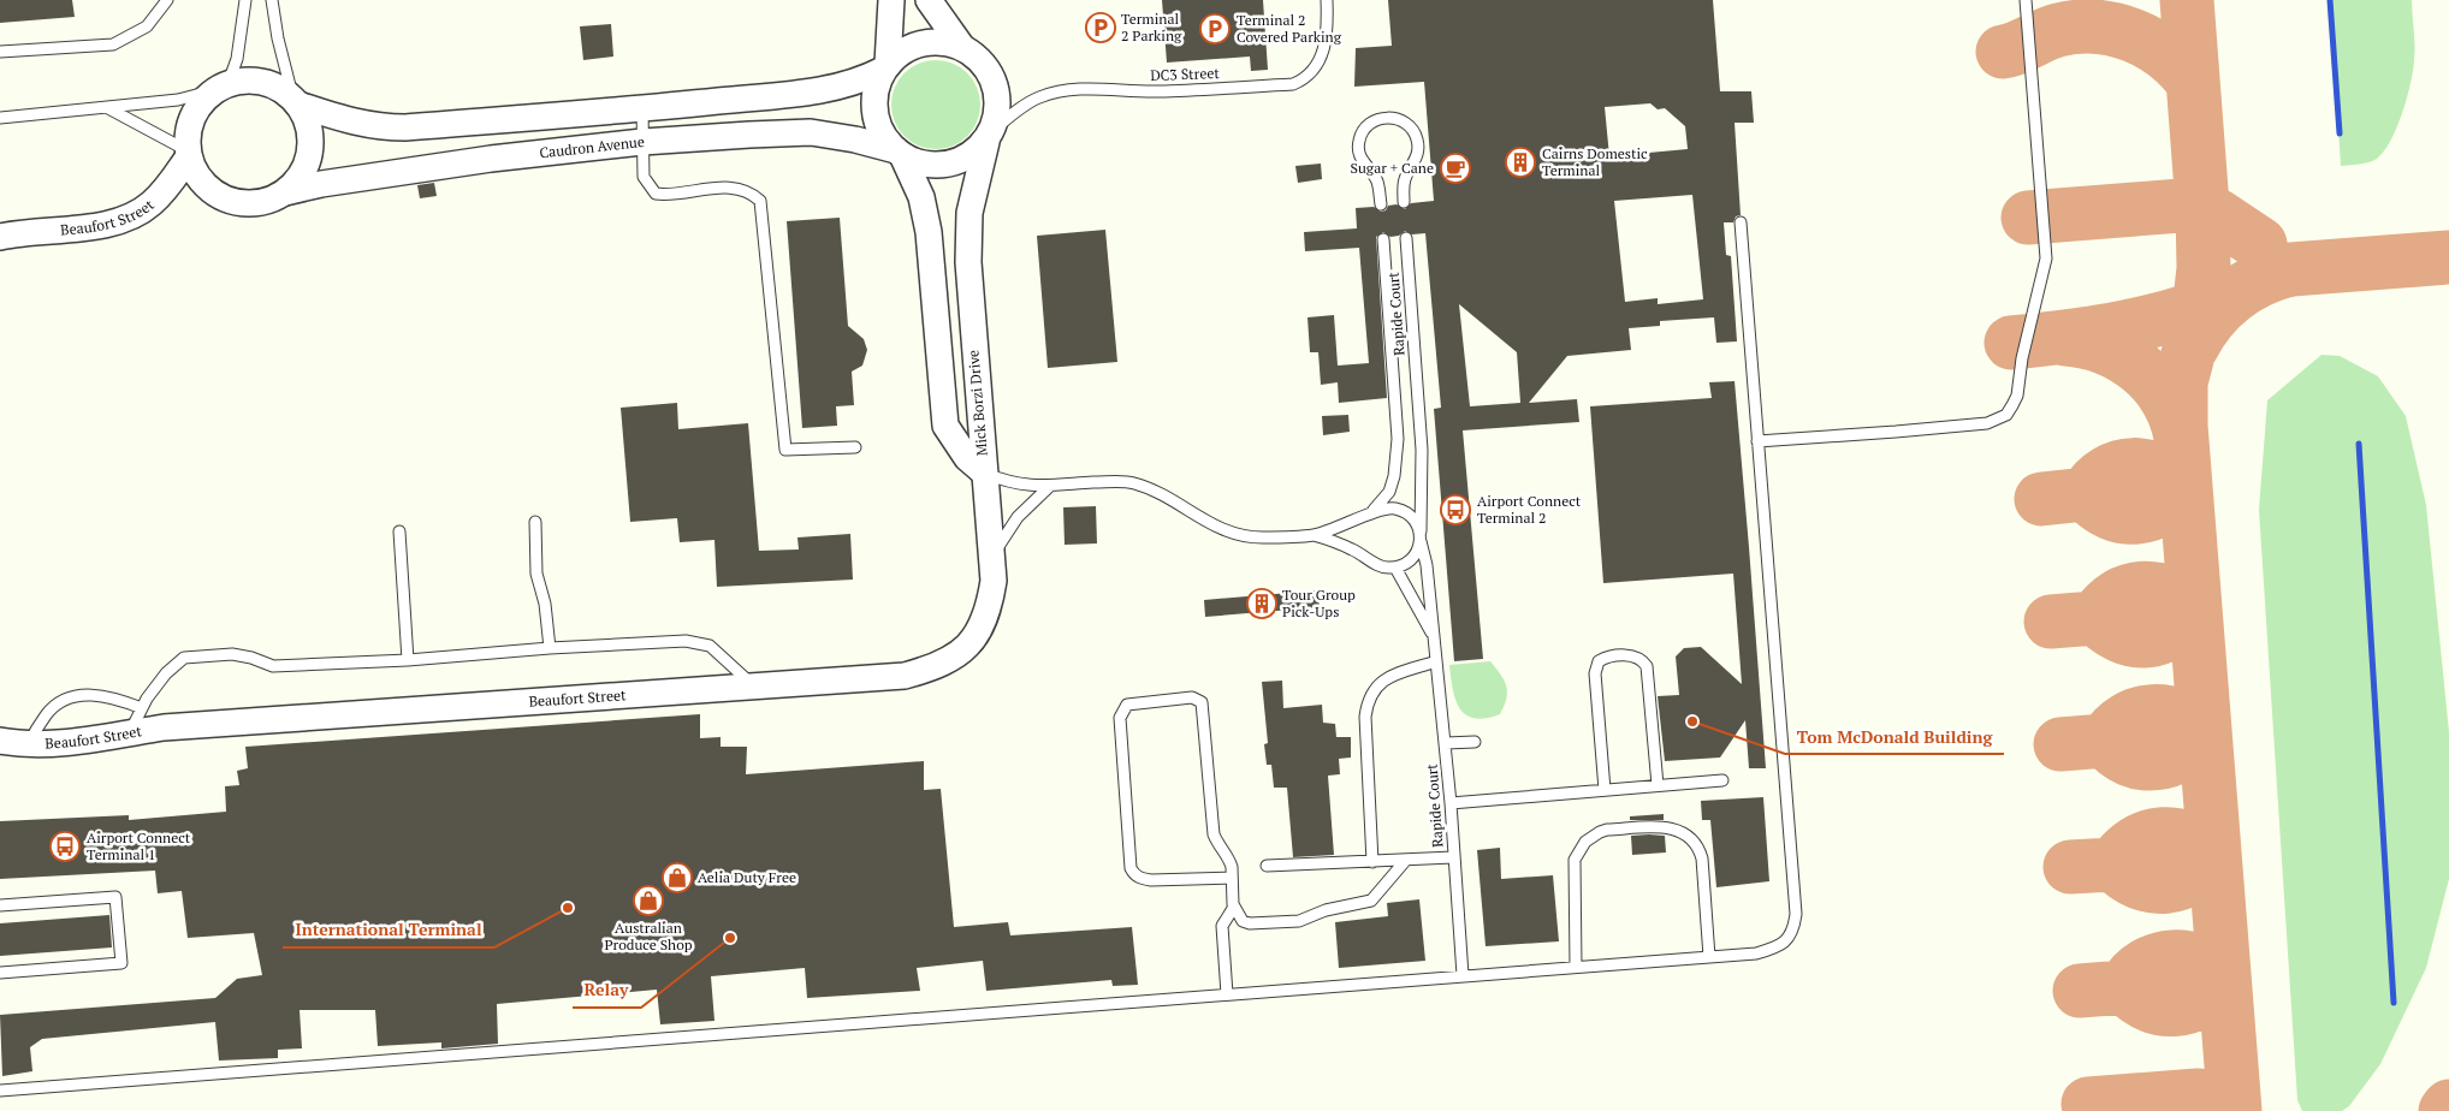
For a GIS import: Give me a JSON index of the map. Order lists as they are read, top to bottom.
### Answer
{
  "streets": {
    "street": ["Caudron Avenue", "Beaufort Street", "Mick Borzi Drive"],
    "lane": ["DC3 Street", "Rapide Court"]
  },
  "crossings": [
    ["DC3 Street", "Caudron Avenue"],
    ["DC3 Street", "Mick Borzi Drive"],
    ["Caudron Avenue", "Beaufort Street"],
    ["Caudron Avenue", "Mick Borzi Drive"],
    ["Beaufort Street", "Mick Borzi Drive"]
  ],
  "places": {
    "parking": ["Terminal 2 Parking", "Terminal 2 Covered Parking"],
    "building": ["Cairns Domestic Terminal", "Tour Group Pick-Ups"],
    "cafe": ["Sugar + Cane"],
    "bus stop": ["Airport Connect Terminal 2", "Airport Connect Terminal 1"],
    "other": ["Tom McDonald Building", "International Terminal", "Relay"],
    "shop": ["Aelia Duty Free", "Australian Produce Shop"]
  }
}
